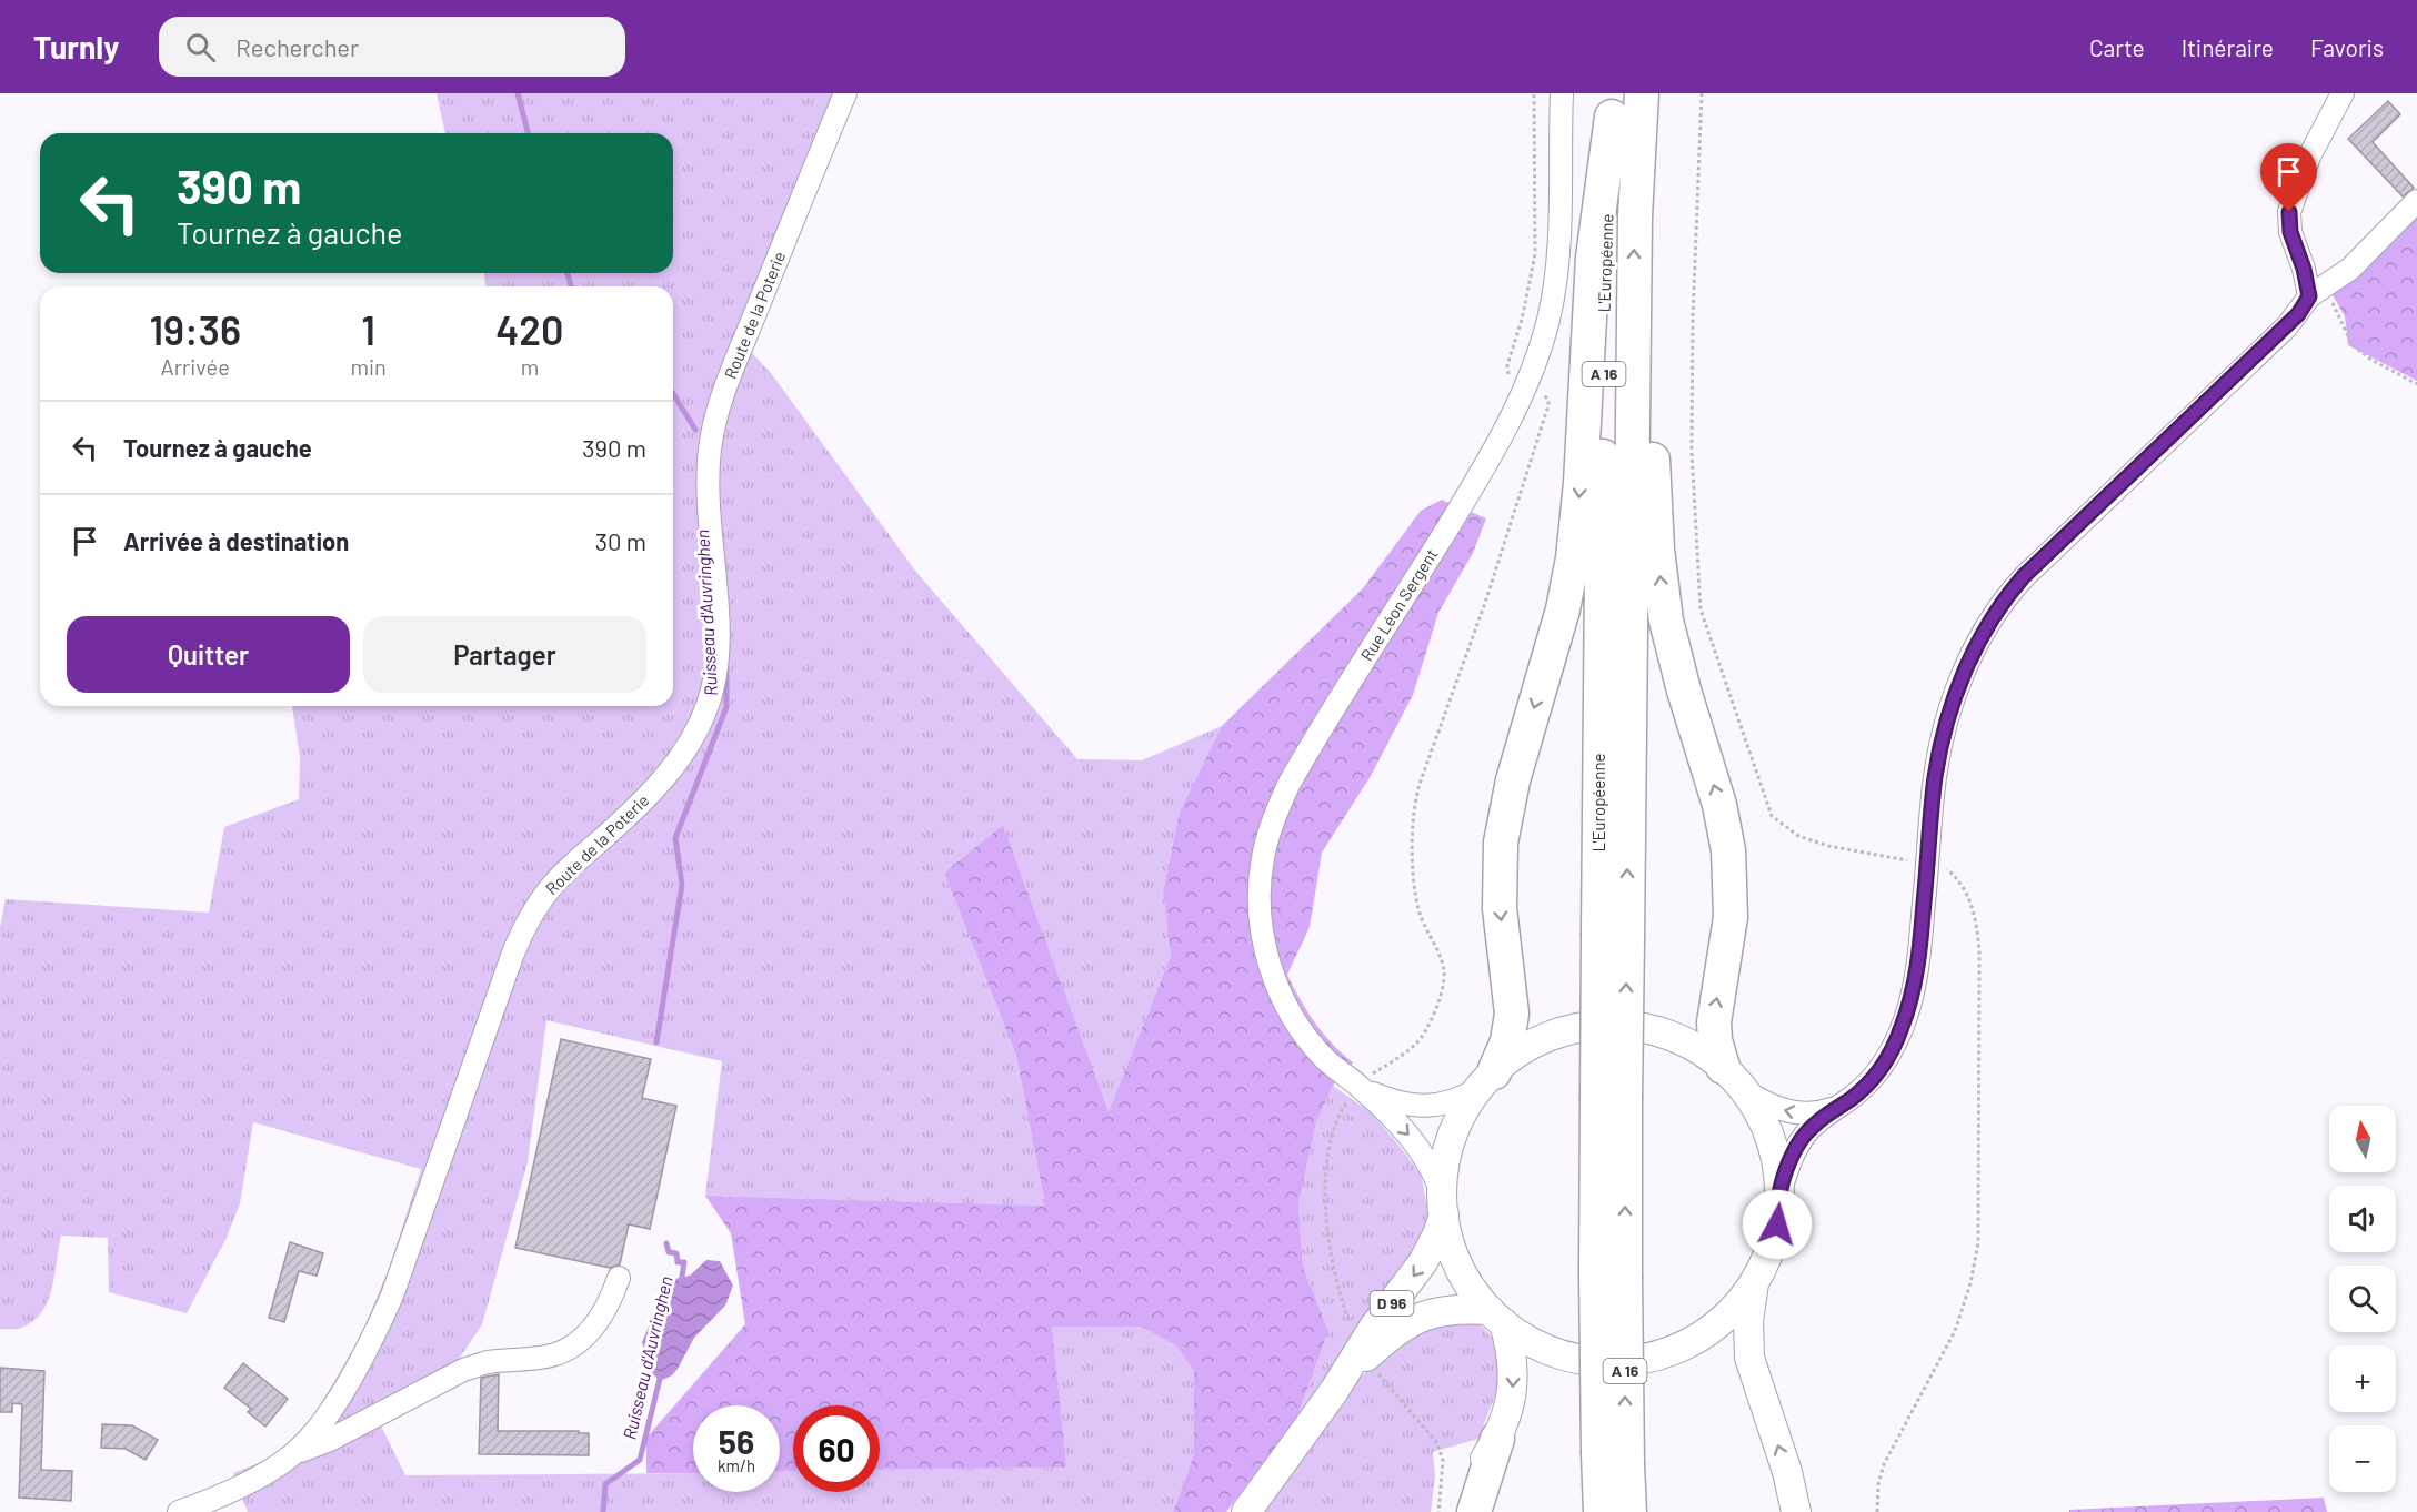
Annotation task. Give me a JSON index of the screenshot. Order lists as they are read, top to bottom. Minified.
{"streets":{"highway":["L'Européenne","A 16"],"main road":["D 96"],"street":["Route de la Poterie","Rue Léon Sergent"]},"water":["Ruisseau d'Auvringhen"],"north":"top","page":{"header":"Turnly","search":"Rechercher","nav":["Carte","Itinéraire","Favoris"],"turn":["390 m","Tournez à gauche"],"eta":["19:36","Arrivée","1","min","420","m"],"list":[{"name":"Tournez à gauche","value":"390 m"},{"name":"Arrivée à destination","value":"30 m"}],"buttons":["Quitter","Partager"],"map_buttons":["+","−"],"speed":"56 km/h","limit":"60"}}
